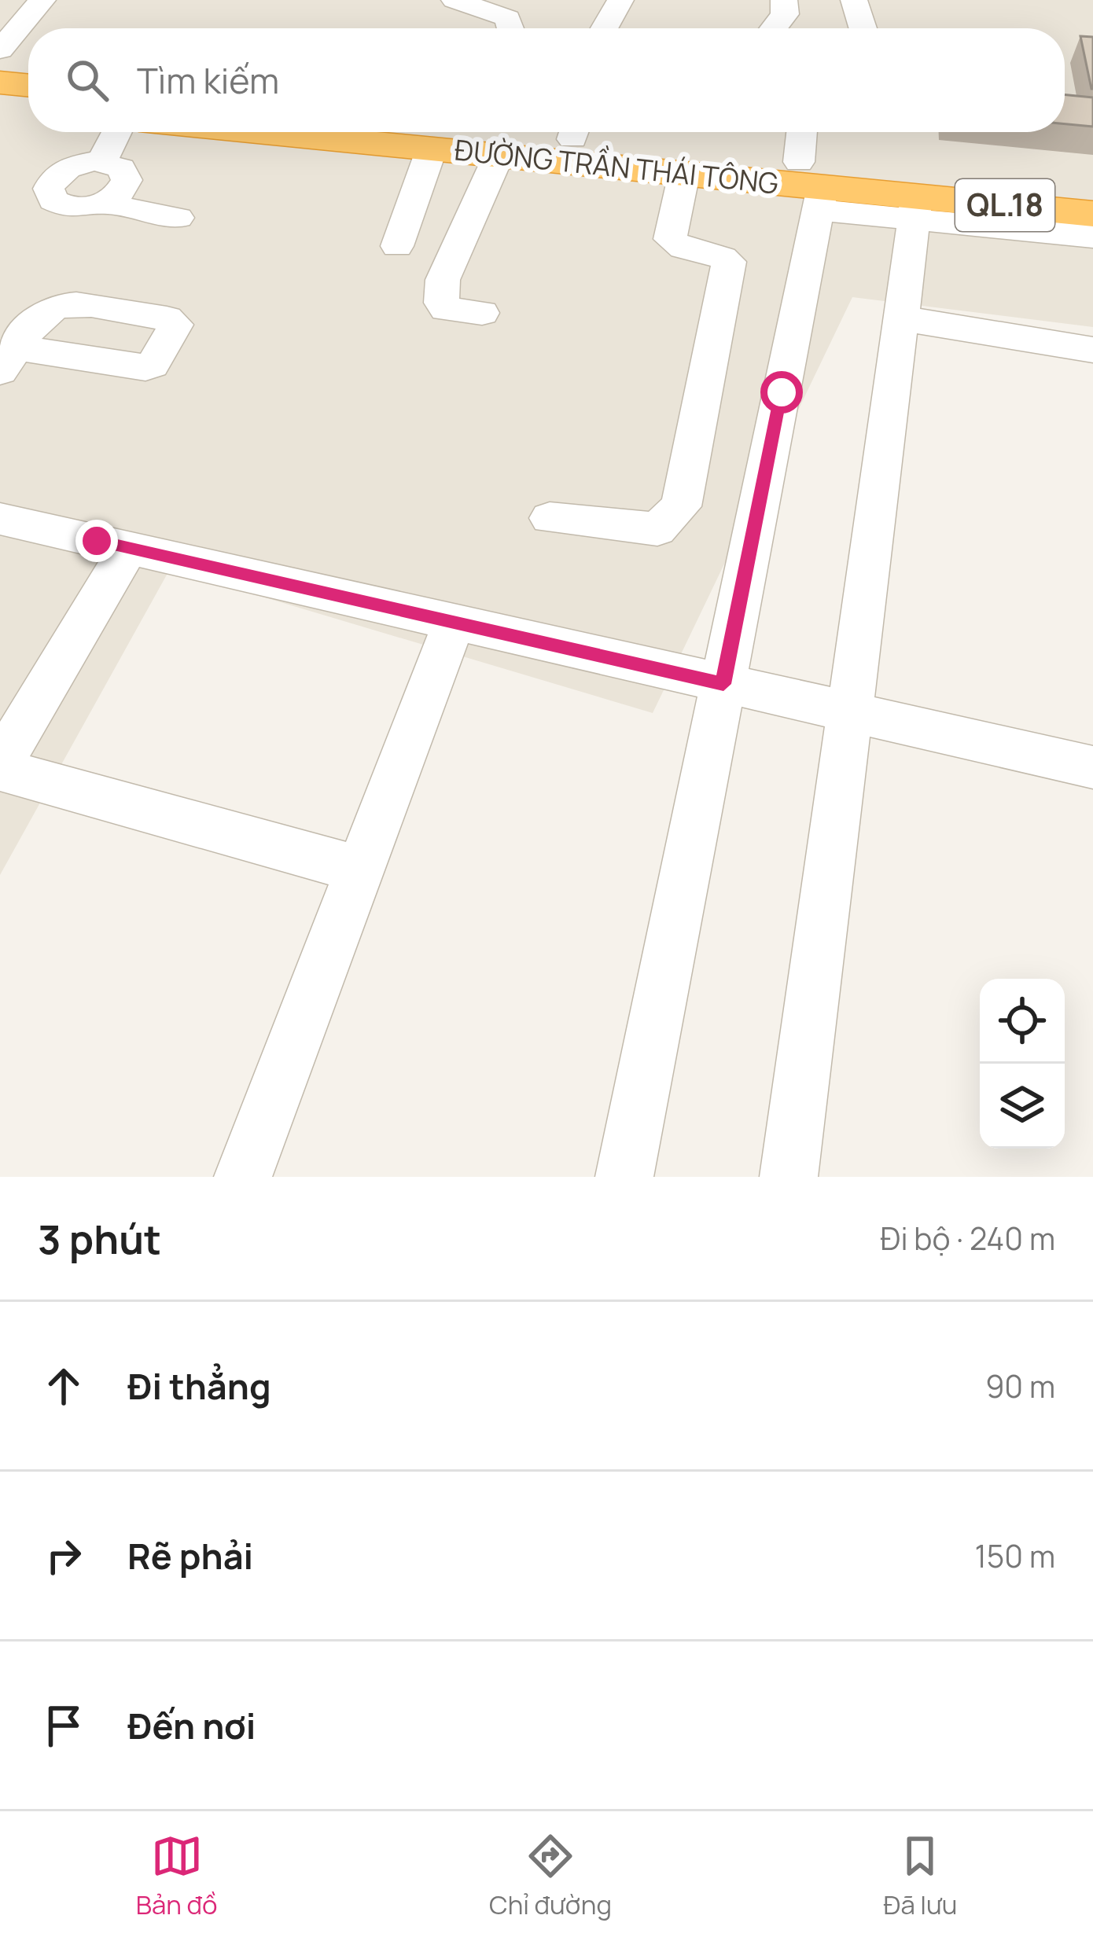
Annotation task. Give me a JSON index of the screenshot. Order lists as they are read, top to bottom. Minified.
{"streets":{"highway":["ĐƯỜNG TRẦN THÁI TÔNG","QL.18"]},"page":{"search":"Tìm kiếm","heading":["3 phút","Đi bộ · 240 m"],"list":[["Đi thẳng","90 m"],["Rẽ phải","150 m"],"Đến nơi"],"nav":["Bản đồ","Chỉ đường","Đã lưu"]}}
